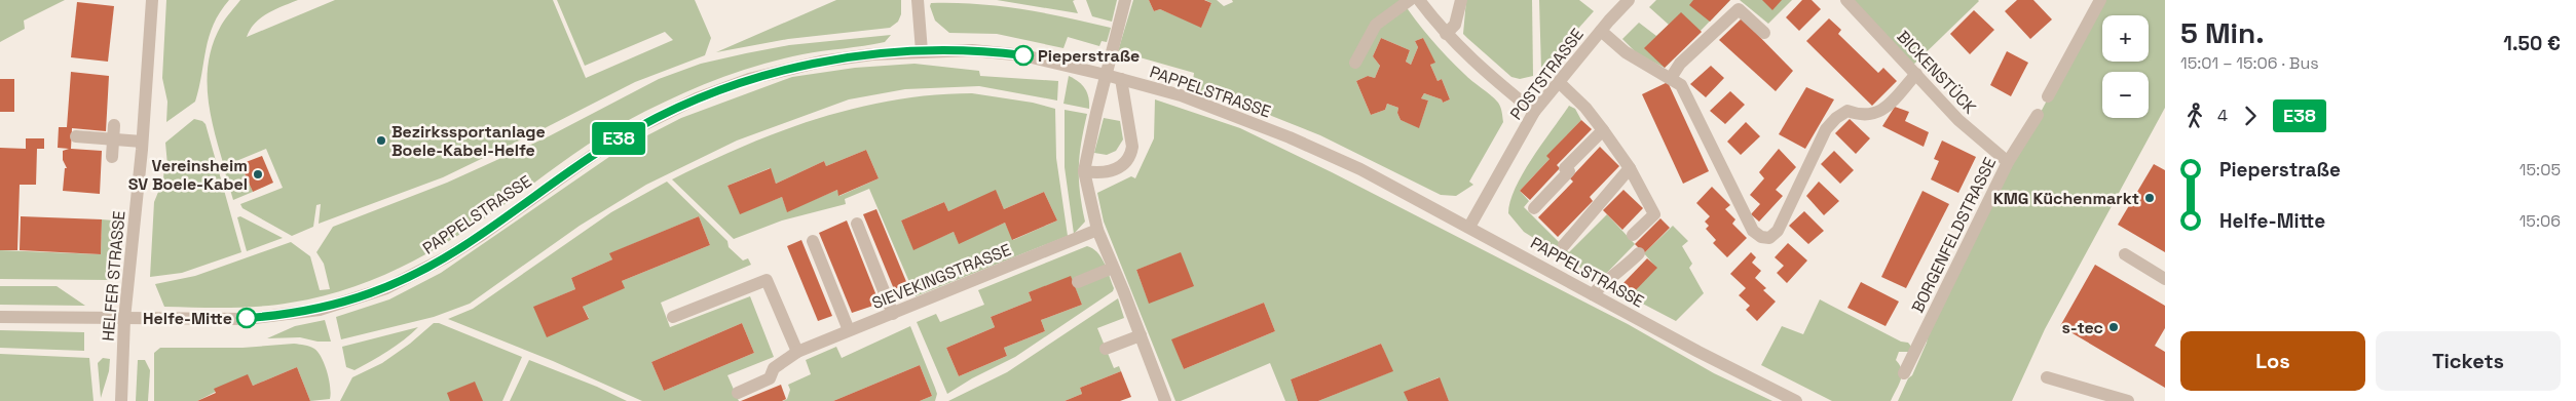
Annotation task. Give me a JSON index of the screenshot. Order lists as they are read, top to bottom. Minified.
{"streets":{"street":["BICKENSTÜCK","POSTSTRASSE","PAPPELSTRASSE","BORGENFELDSTRASSE","HELFER STRASSE","SIEVEKINGSTRASSE"]},"crossings":[["BICKENSTÜCK","BORGENFELDSTRASSE"],["POSTSTRASSE","PAPPELSTRASSE"],["PAPPELSTRASSE","HELFER STRASSE"]],"places":["Pieperstraße","Bezirkssportanlage Boele-Kabel-Helfe","Vereinsheim SV Boele-Kabel","KMG Küchenmarkt","Helfe-Mitte","s-tec"],"lines":["bus line E38"],"page":{"on_map":"E38","heading":["5 Min.","15:01 – 15:06 · Bus","1.50 €"],"map_buttons":["+","−"],"legs":["4","E38"],"list":[{"name":"Pieperstraße","value":"15:05"},{"name":"Helfe-Mitte","value":"15:06"}],"buttons":["Los","Tickets"]}}
